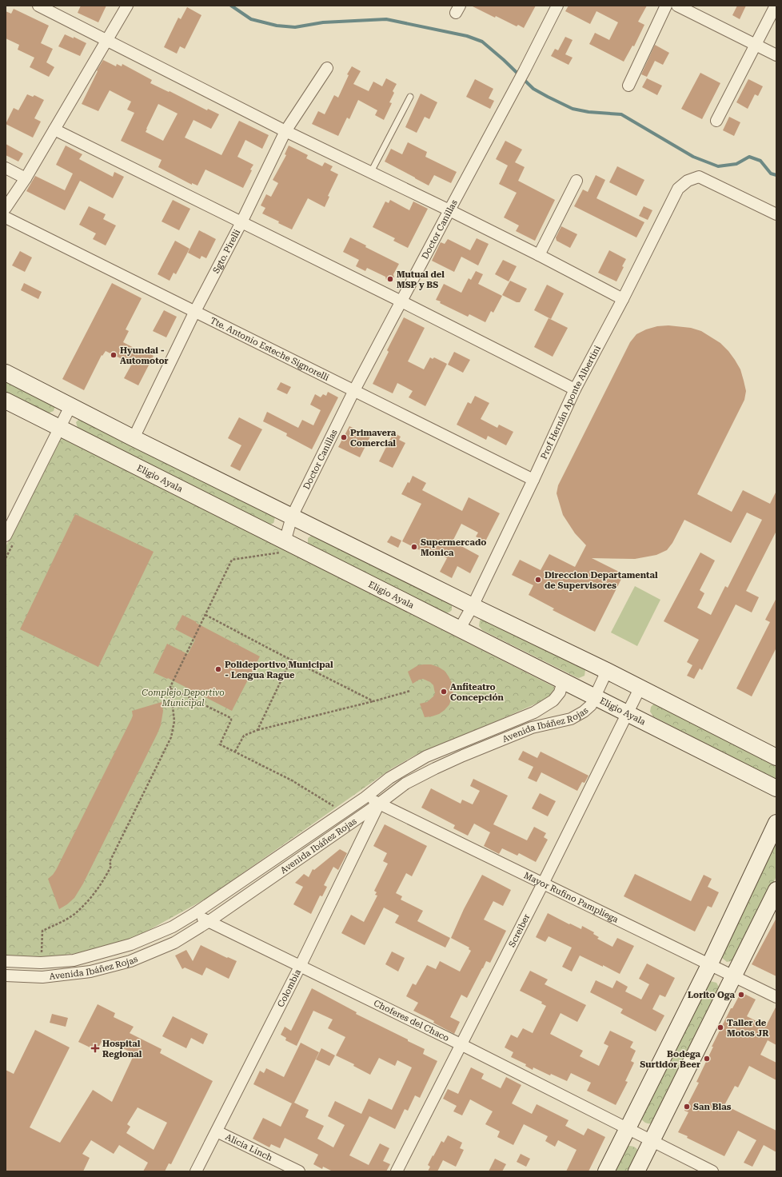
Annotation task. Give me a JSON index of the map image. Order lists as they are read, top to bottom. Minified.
{"streets":{"street":["Doctor Canillas","Sgto. Pirelli","Tte. Antonio Esteche Signorelli","Prof Hernán Aponte Albertini","Eligio Ayala","Avenida Ibáñez Rojas","Mayor Rufino Pampliega","Screiber","Colombia","Choferes del Chaco","Alicia Linch"]},"crossings":[["Doctor Canillas","Tte. Antonio Esteche Signorelli"],["Doctor Canillas","Eligio Ayala"],["Sgto. Pirelli","Tte. Antonio Esteche Signorelli"],["Tte. Antonio Esteche Signorelli","Prof Hernán Aponte Albertini"],["Prof Hernán Aponte Albertini","Eligio Ayala"],["Eligio Ayala","Avenida Ibáñez Rojas"],["Eligio Ayala","Screiber"],["Avenida Ibáñez Rojas","Mayor Rufino Pampliega"],["Avenida Ibáñez Rojas","Colombia"],["Avenida Ibáñez Rojas","Choferes del Chaco"],["Mayor Rufino Pampliega","Screiber"],["Mayor Rufino Pampliega","Colombia"],["Screiber","Choferes del Chaco"],["Colombia","Choferes del Chaco"],["Colombia","Alicia Linch"]],"parks":["Complejo Deportivo Municipal"],"places":{"other":["Mutual del MSP y BS","Hyundai - Automotor","Primavera Comercial","Supermercado Monica","Direccion Departamental de Supervisores","Polideportivo Municipal - Lengua Rague","Anfiteatro Concepción","Lorito Oga","Taller de Motos JR","Bodega Surtidor Beer","San Blas"],"health":["Hospital Regional"]}}
